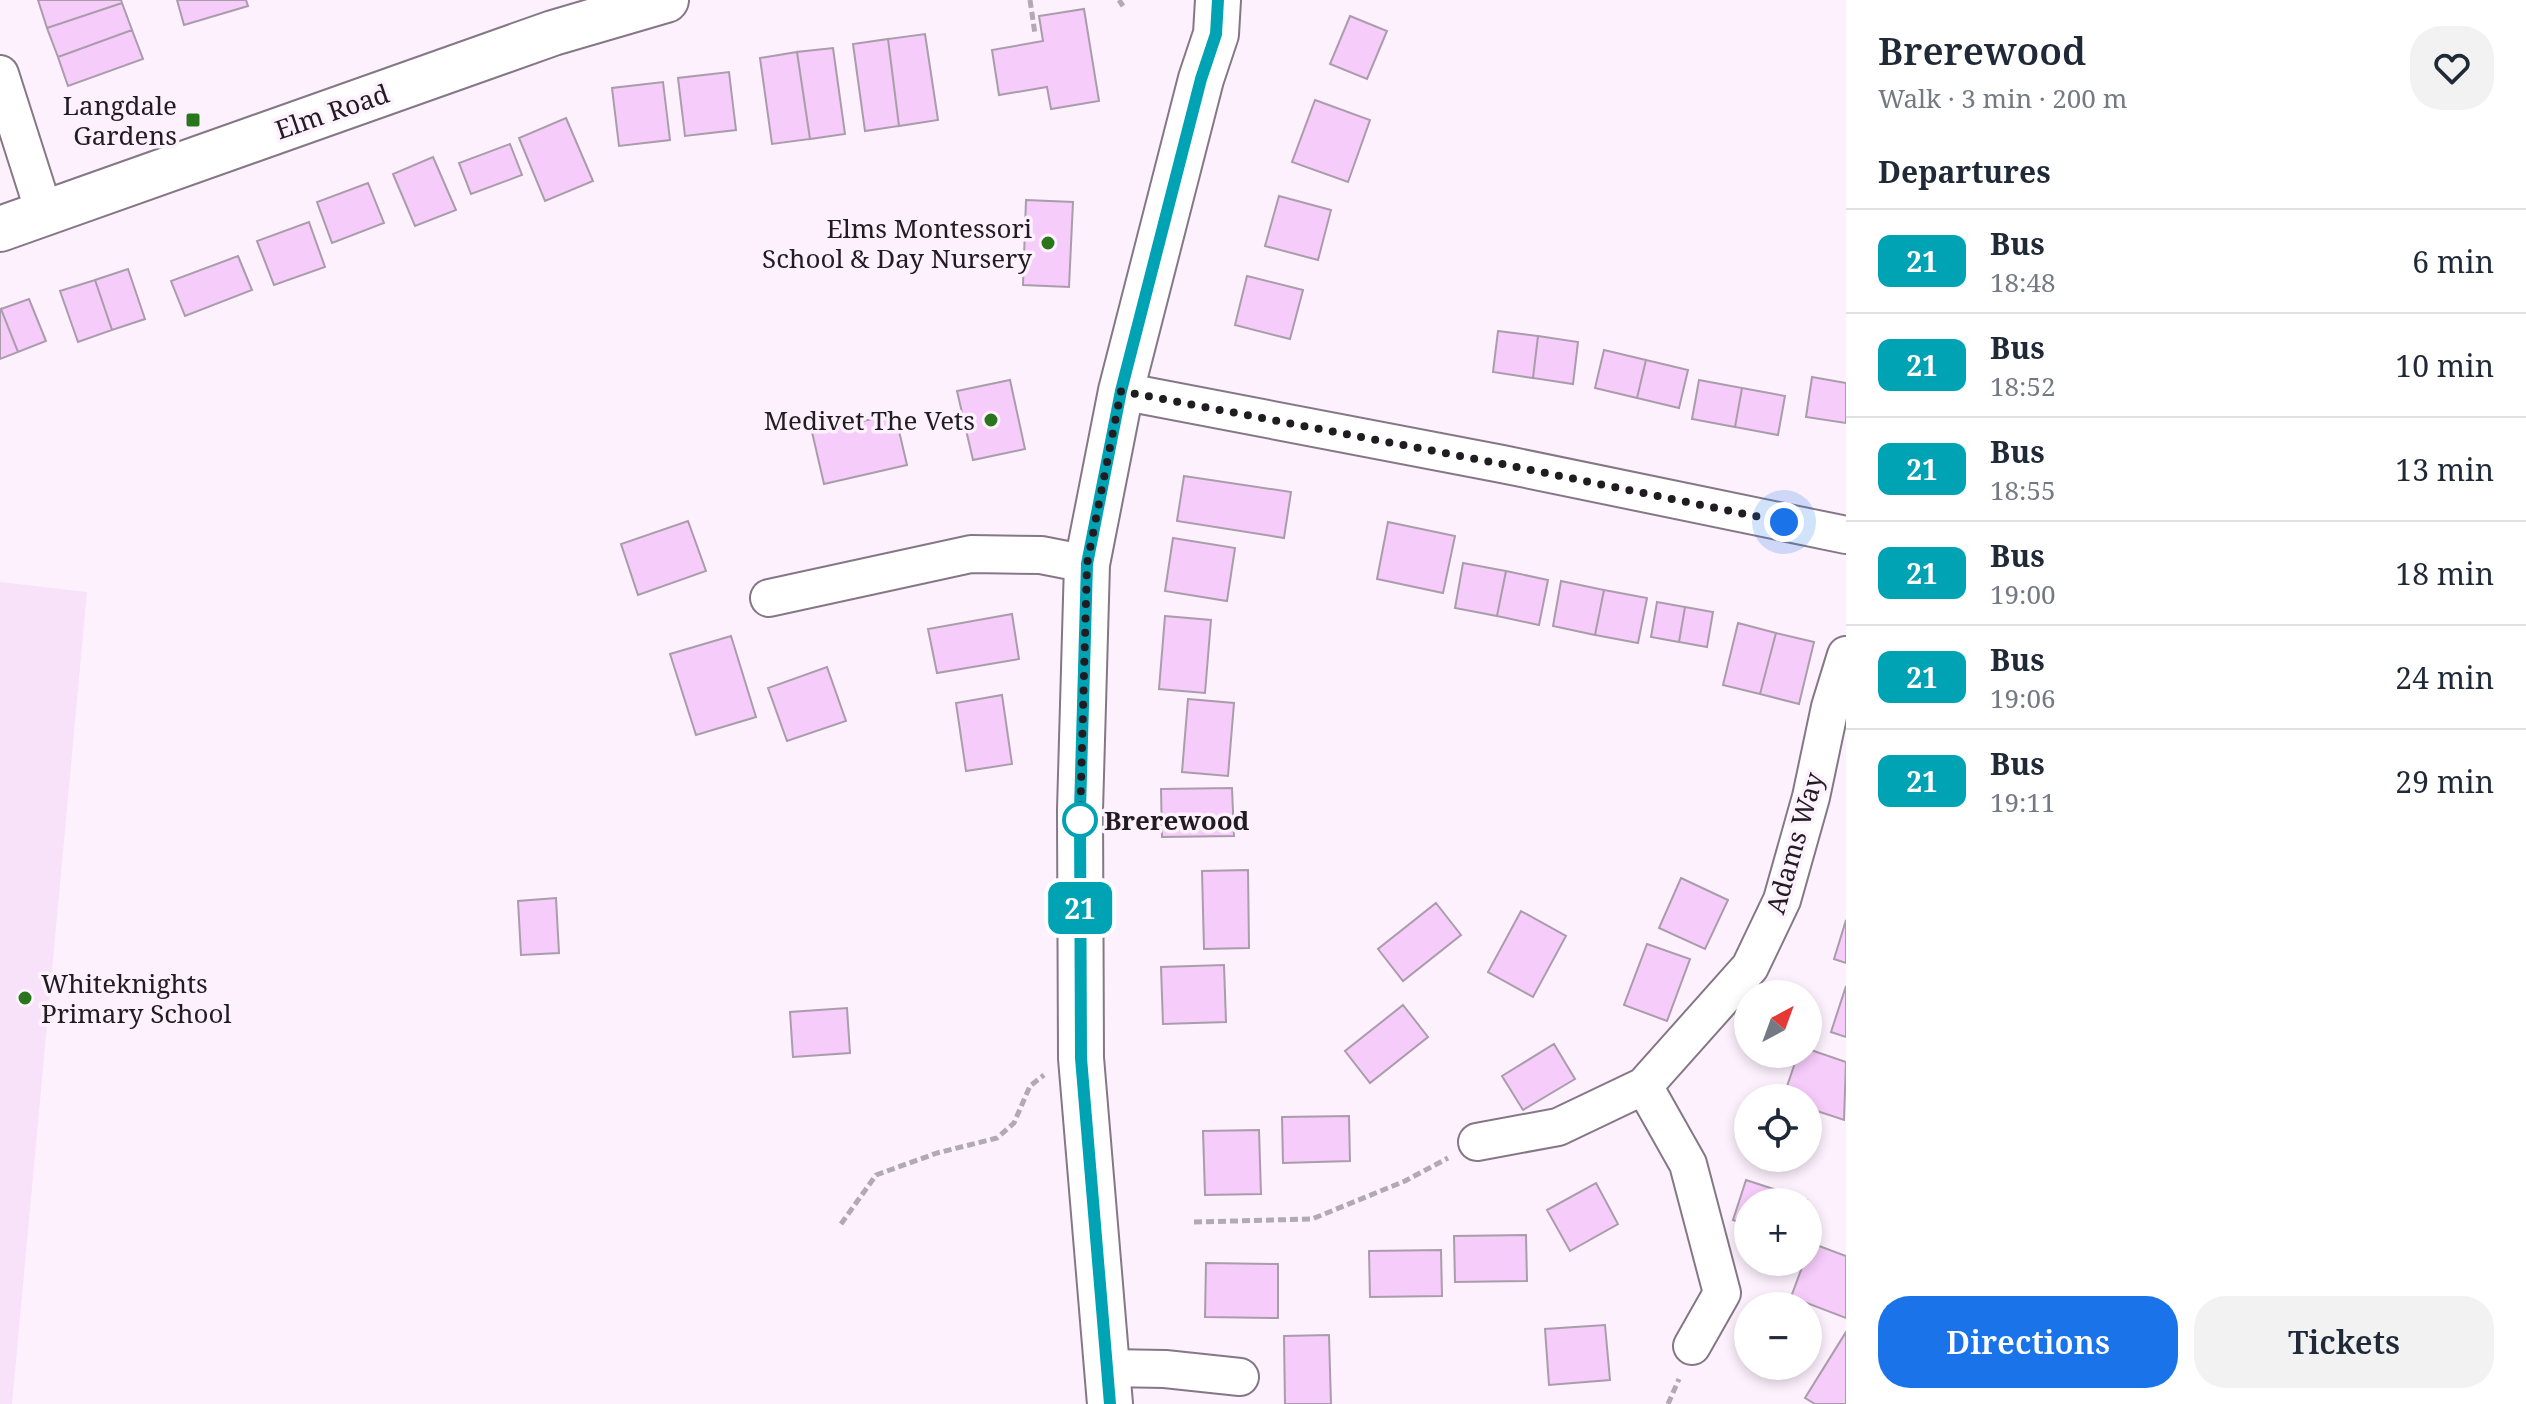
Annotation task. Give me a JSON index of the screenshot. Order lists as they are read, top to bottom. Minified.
{"streets":{"street":["Elm Road","Adams Way"]},"places":{"transit":["Langdale Gardens"],"other":["Elms Montessori School & Day Nursery","Medivet The Vets","Brerewood","Whiteknights Primary School"]},"lines":["bus line 21"],"north":"top right","page":{"on_map":"21","heading":[["Brerewood","Walk · 3 min · 200 m"],"Departures"],"list":[{"mark":"21","name":"Bus","note":"18:48","value":"6 min"},{"mark":"21","name":"Bus","note":"18:52","value":"10 min"},{"mark":"21","name":"Bus","note":"18:55","value":"13 min"},{"mark":"21","name":"Bus","note":"19:00","value":"18 min"},{"mark":"21","name":"Bus","note":"19:06","value":"24 min"},{"mark":"21","name":"Bus","note":"19:11","value":"29 min"}],"map_buttons":["+","−"],"buttons":["Directions","Tickets"]}}
